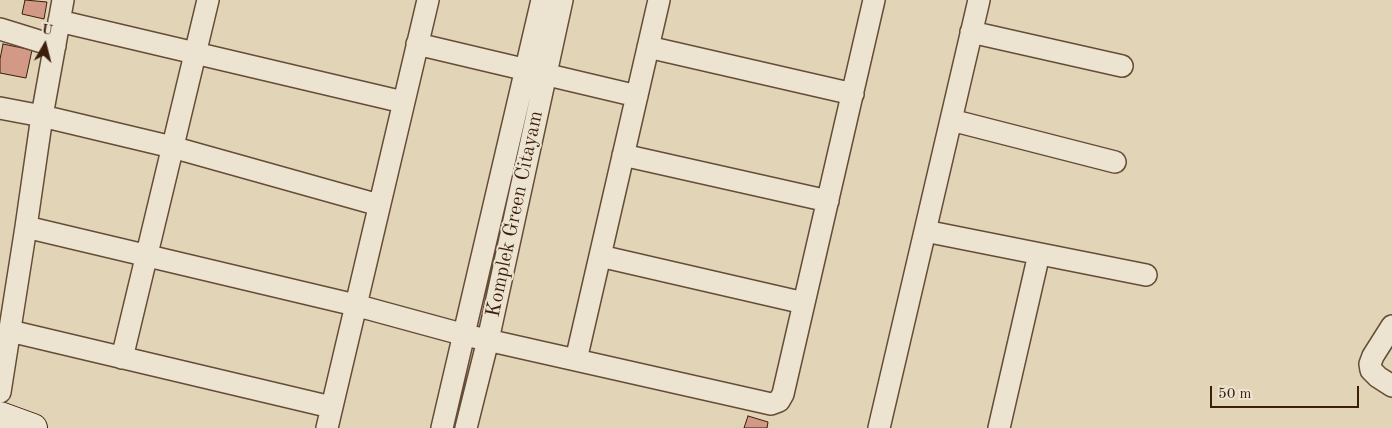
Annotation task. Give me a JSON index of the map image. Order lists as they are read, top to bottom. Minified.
{"streets":{"street":["Komplek Green Citayam"]},"scale_bar":"50 m","north":"top"}
